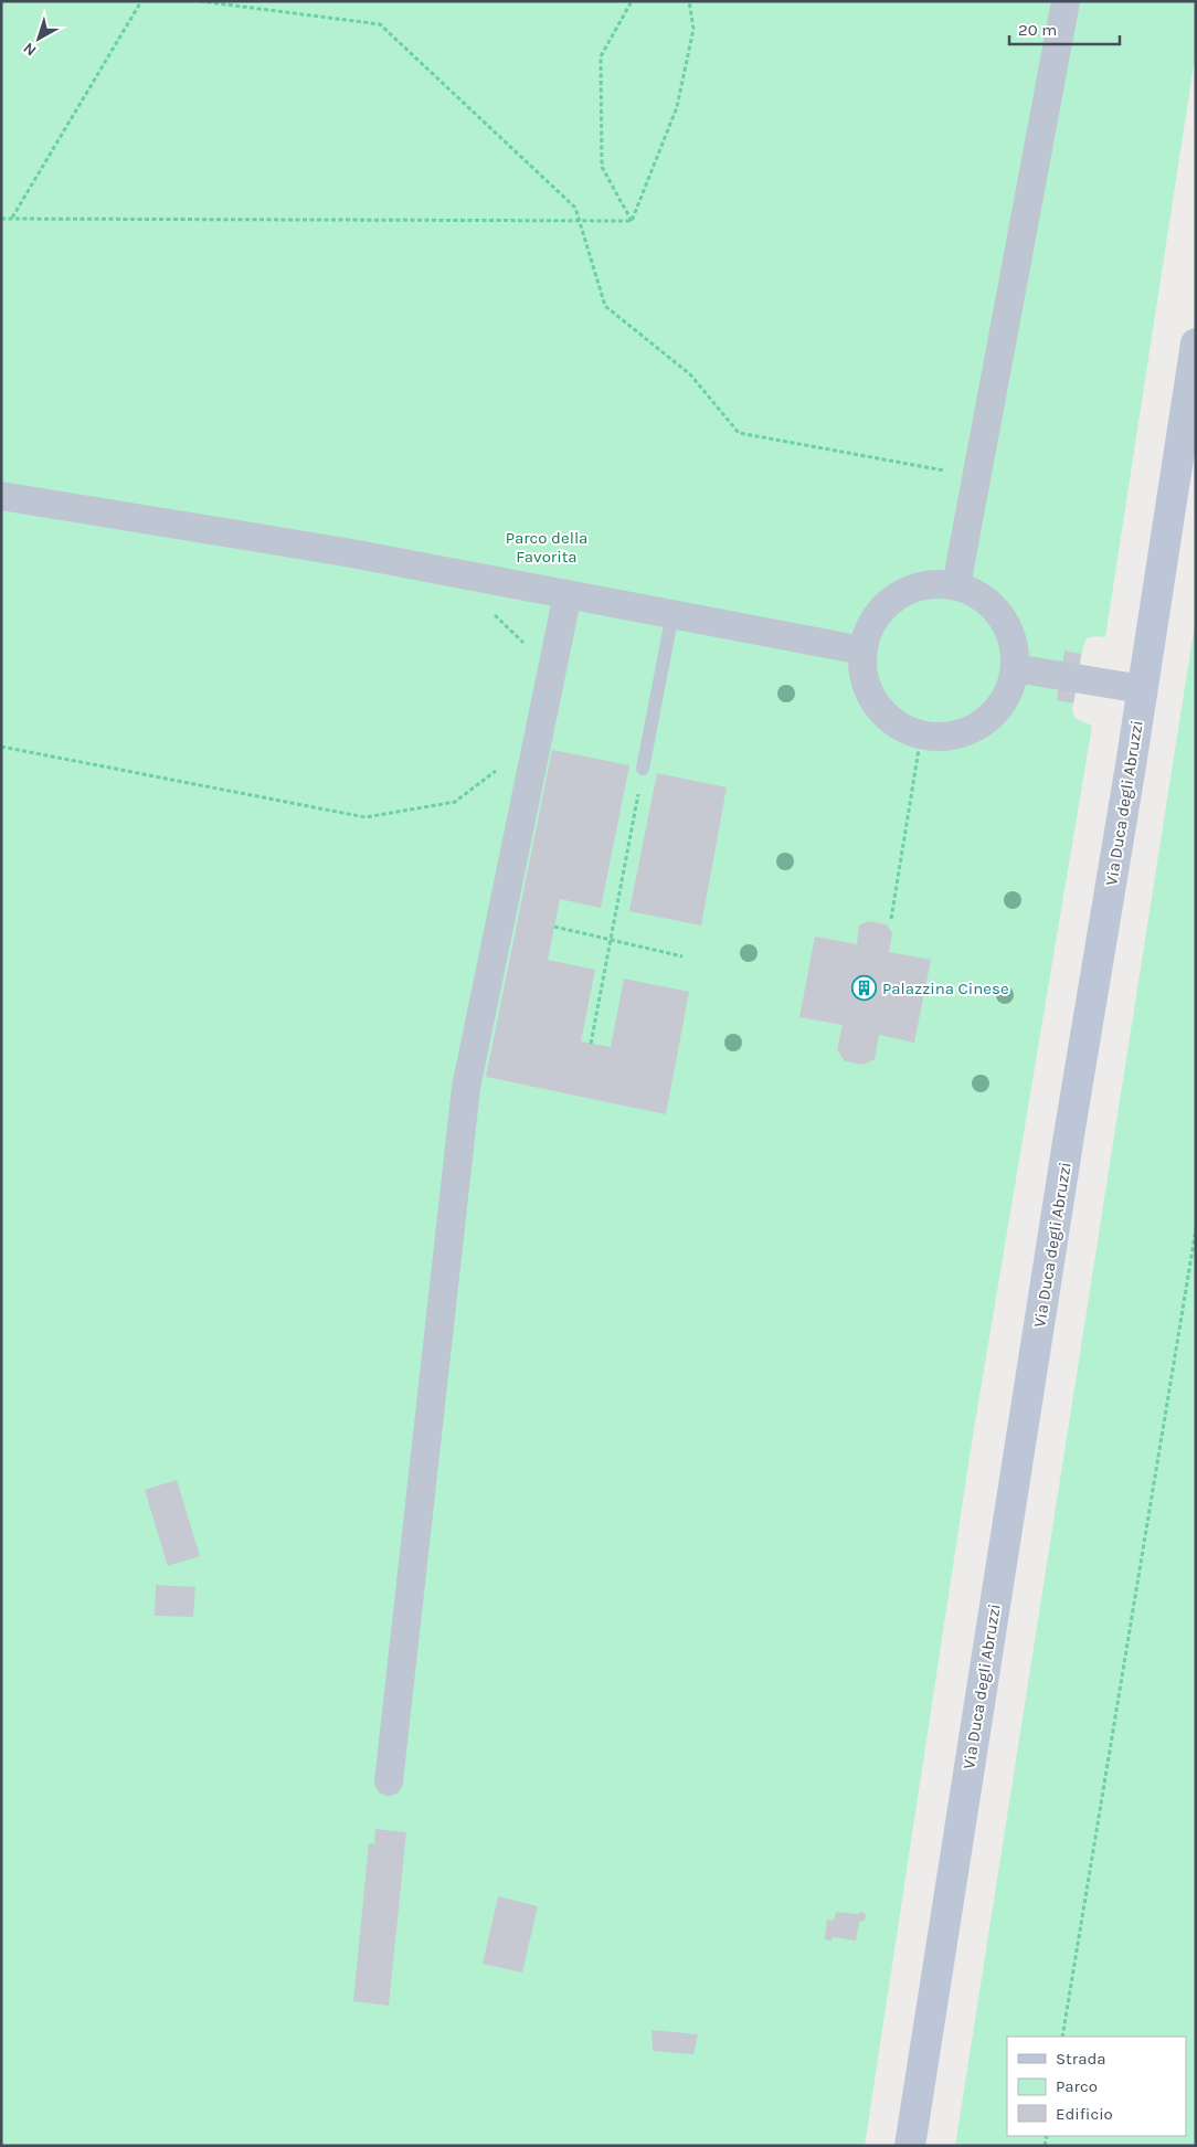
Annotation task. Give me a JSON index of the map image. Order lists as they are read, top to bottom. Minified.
{"streets":{"street":["Via Duca degli Abruzzi"]},"parks":["Parco della Favorita"],"places":{"building":["Palazzina Cinese"]},"legend":["Strada","Parco","Edificio"],"scale_bar":"20 m","north":"bottom left"}
